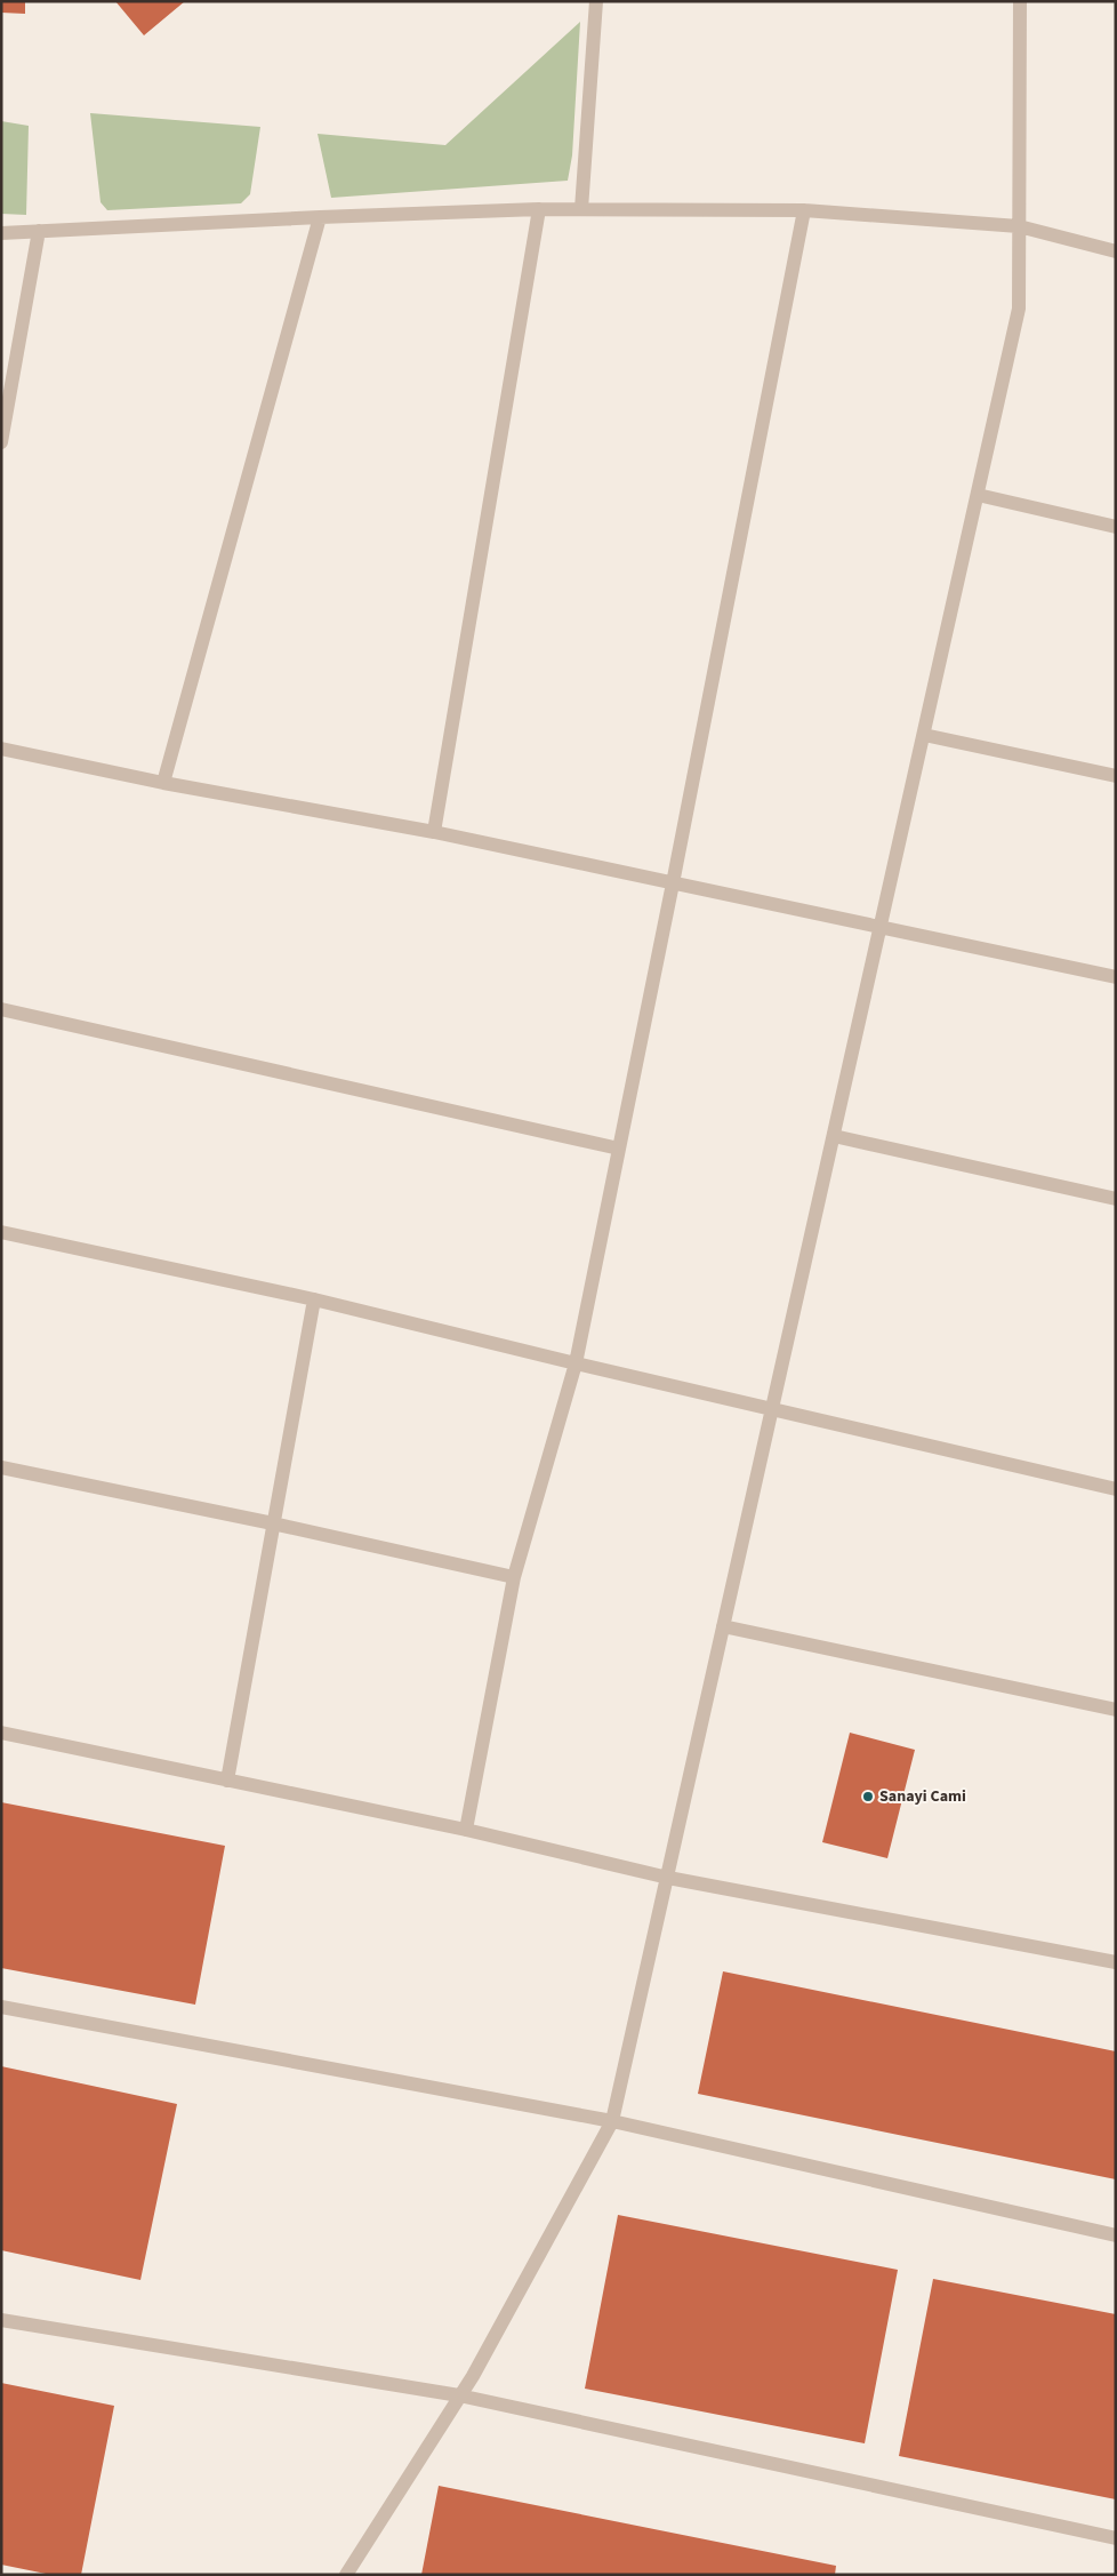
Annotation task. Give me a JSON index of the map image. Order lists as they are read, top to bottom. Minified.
{"places":["Sanayi Cami"]}
